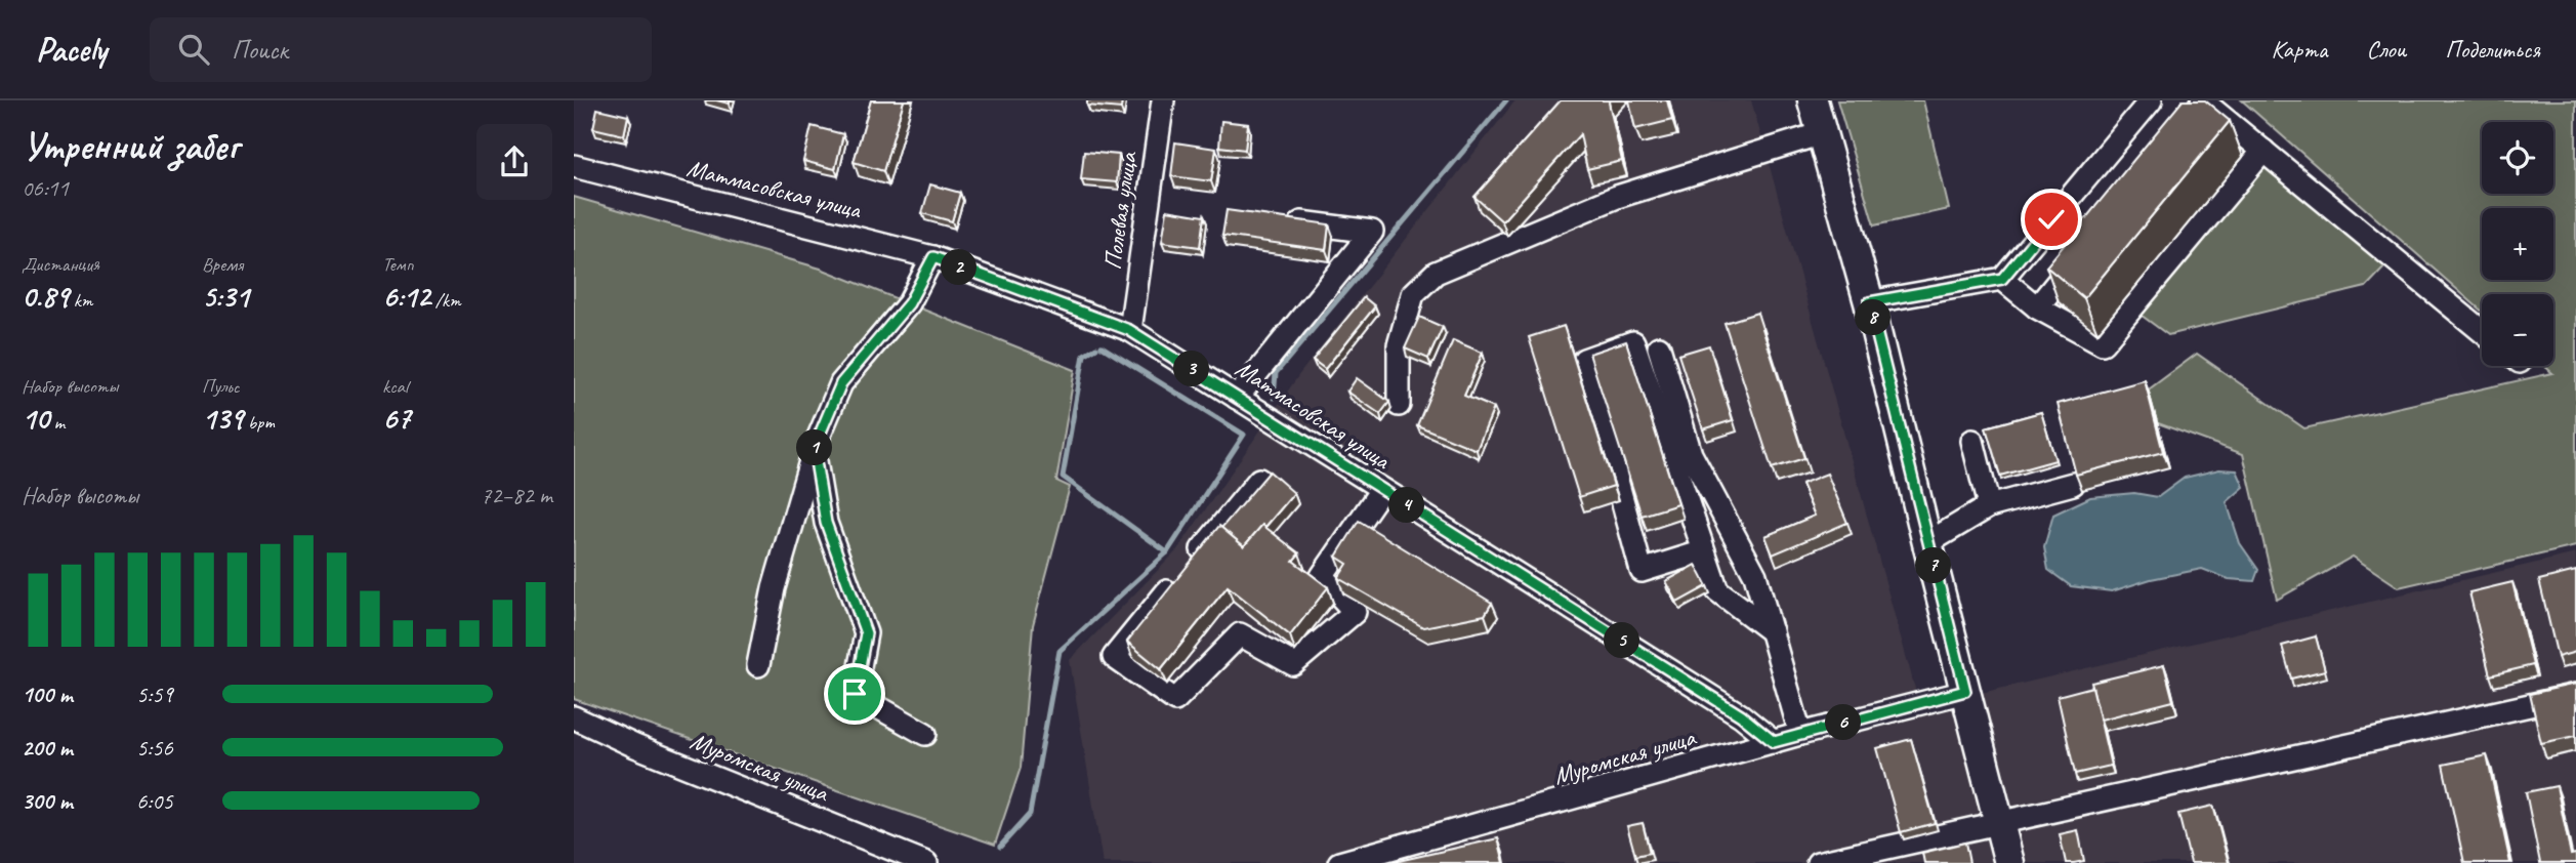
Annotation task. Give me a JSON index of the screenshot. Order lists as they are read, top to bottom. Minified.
{"streets":{"street":["Матмасовская улица","Полевая улица","Муромская улица"]},"crossings":[["Матмасовская улица","Полевая улица"],["Матмасовская улица","Муромская улица"]],"page":{"header":"Pacely","search":"Поиск","nav":["Карта","Слои","Поделиться"],"heading":["Утренний забег","06:11"],"map_buttons":["+","−"],"stats":[["Дистанция","0.89 km"],["Время","5:31"],["Темп","6:12 /km"],["Набор высоты","10 m"],["Пульс","139 bpm"],["kcal","67"]],"pins":["2","8","3","1","4","7","5","6"],"chart":["Набор высоты","72–82 m"],"list":[{"name":"100 m","note":"5:59"},{"name":"200 m","note":"5:56"},{"name":"300 m","note":"6:05"}]}}
